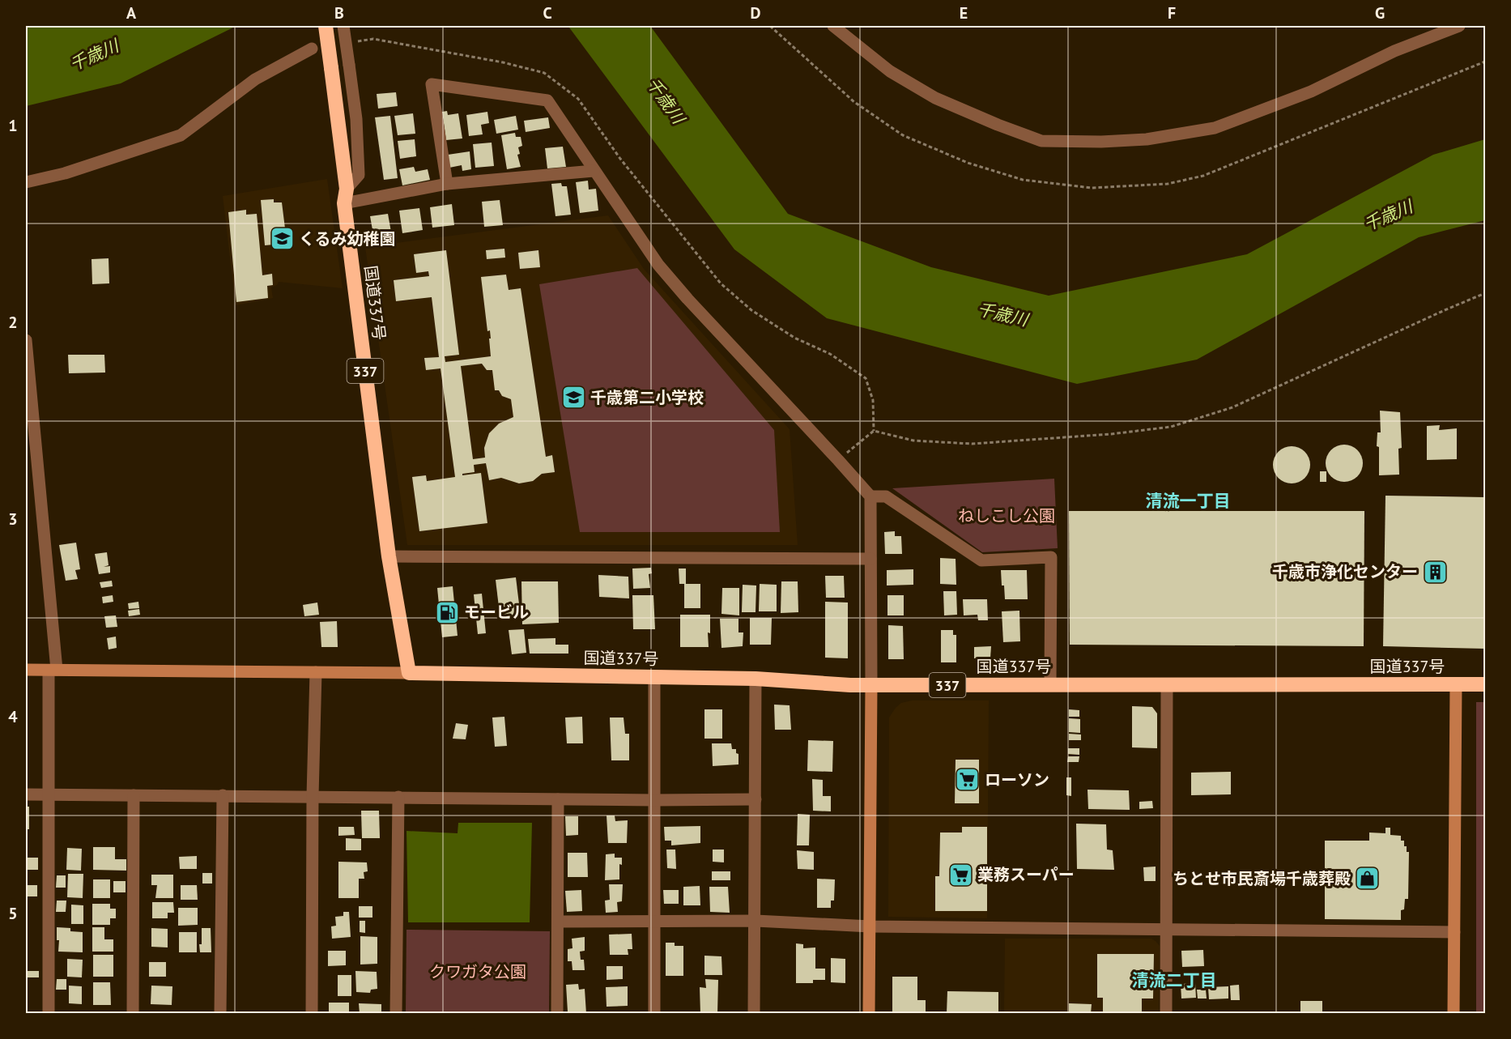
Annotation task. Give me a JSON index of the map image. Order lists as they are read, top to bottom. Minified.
{"streets":{"highway":["国道337号","337"]},"districts":["清流一丁目","清流二丁目"],"water":["千歳川"],"parks":["ねしこし公園","クワガタ公園"],"places":{"school or university":["くるみ幼稚園","千歳第二小学校"],"building":["千歳市浄化センター"],"fuel station":["モービル"],"supermarket":["ローソン","業務スーパー"],"shop":["ちとせ市民斎場千歳葬殿"]},"grid":{"columns":["A","B","C","D","E","F","G"],"rows":["1","2","3","4","5"]}}
